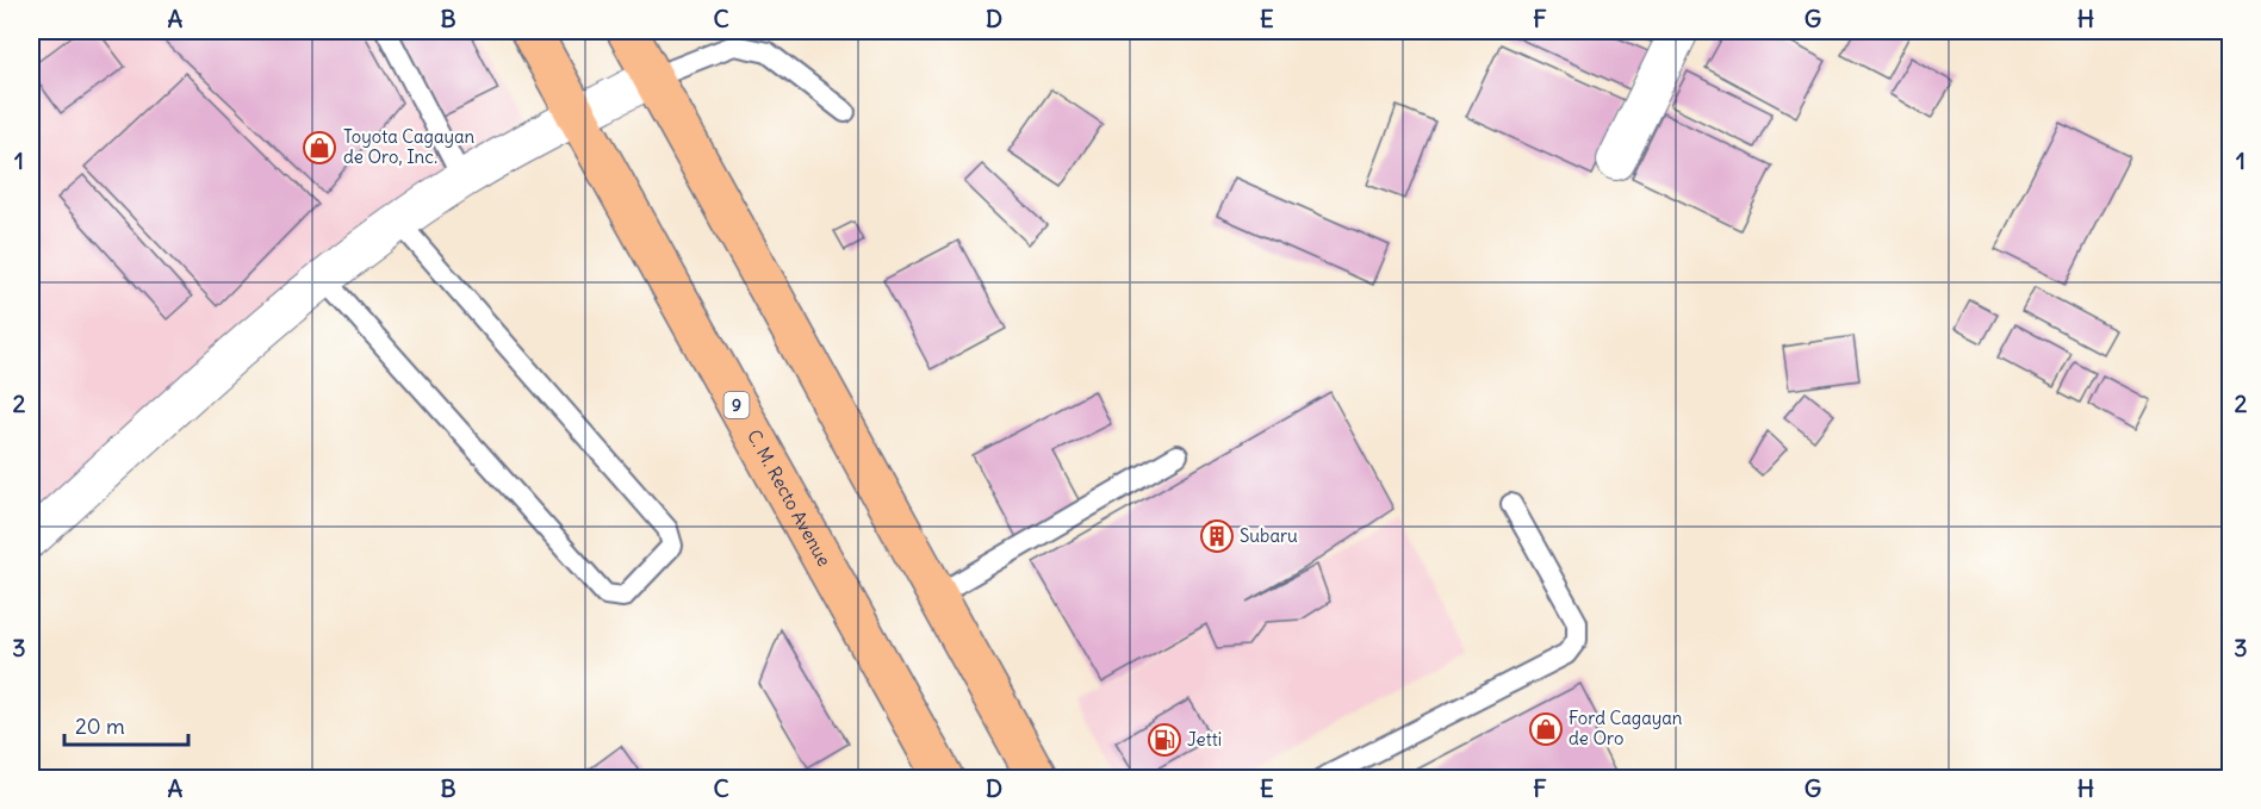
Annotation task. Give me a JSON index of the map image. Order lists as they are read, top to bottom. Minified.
{"streets":{"highway":["9","C. M. Recto Avenue"]},"places":{"shop":["Toyota Cagayan de Oro, Inc.","Ford Cagayan de Oro"],"building":["Subaru"],"fuel station":["Jetti"]},"scale_bar":"20 m","grid":{"columns":["A","B","C","D","E","F","G","H"],"rows":["1","2","3"]}}
